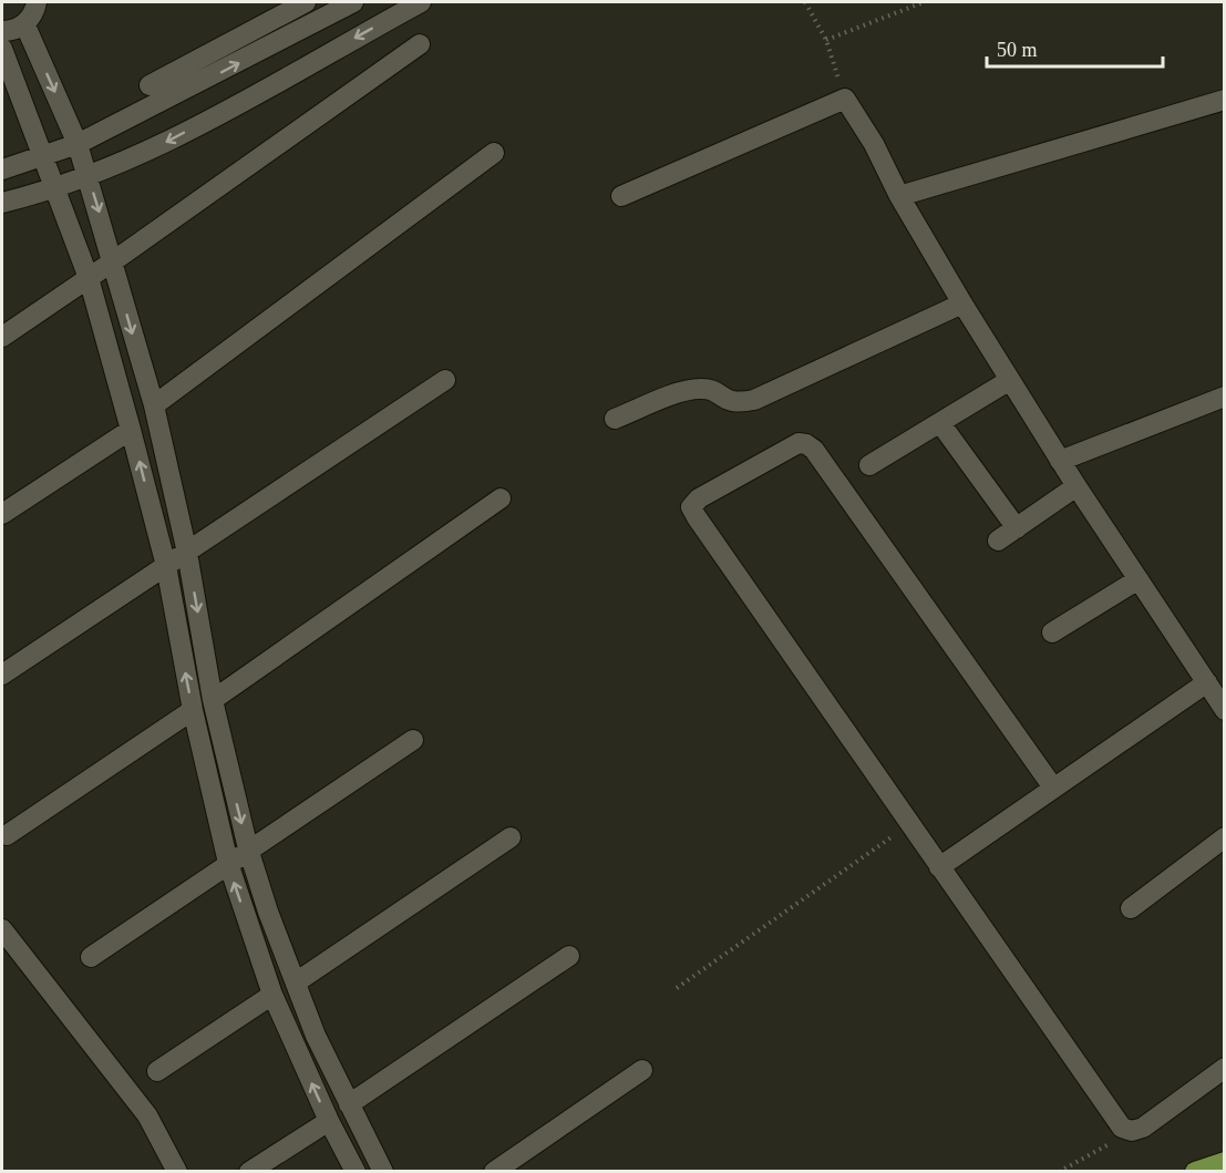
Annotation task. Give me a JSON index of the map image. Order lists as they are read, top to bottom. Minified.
{"scale_bar":"50 m"}
